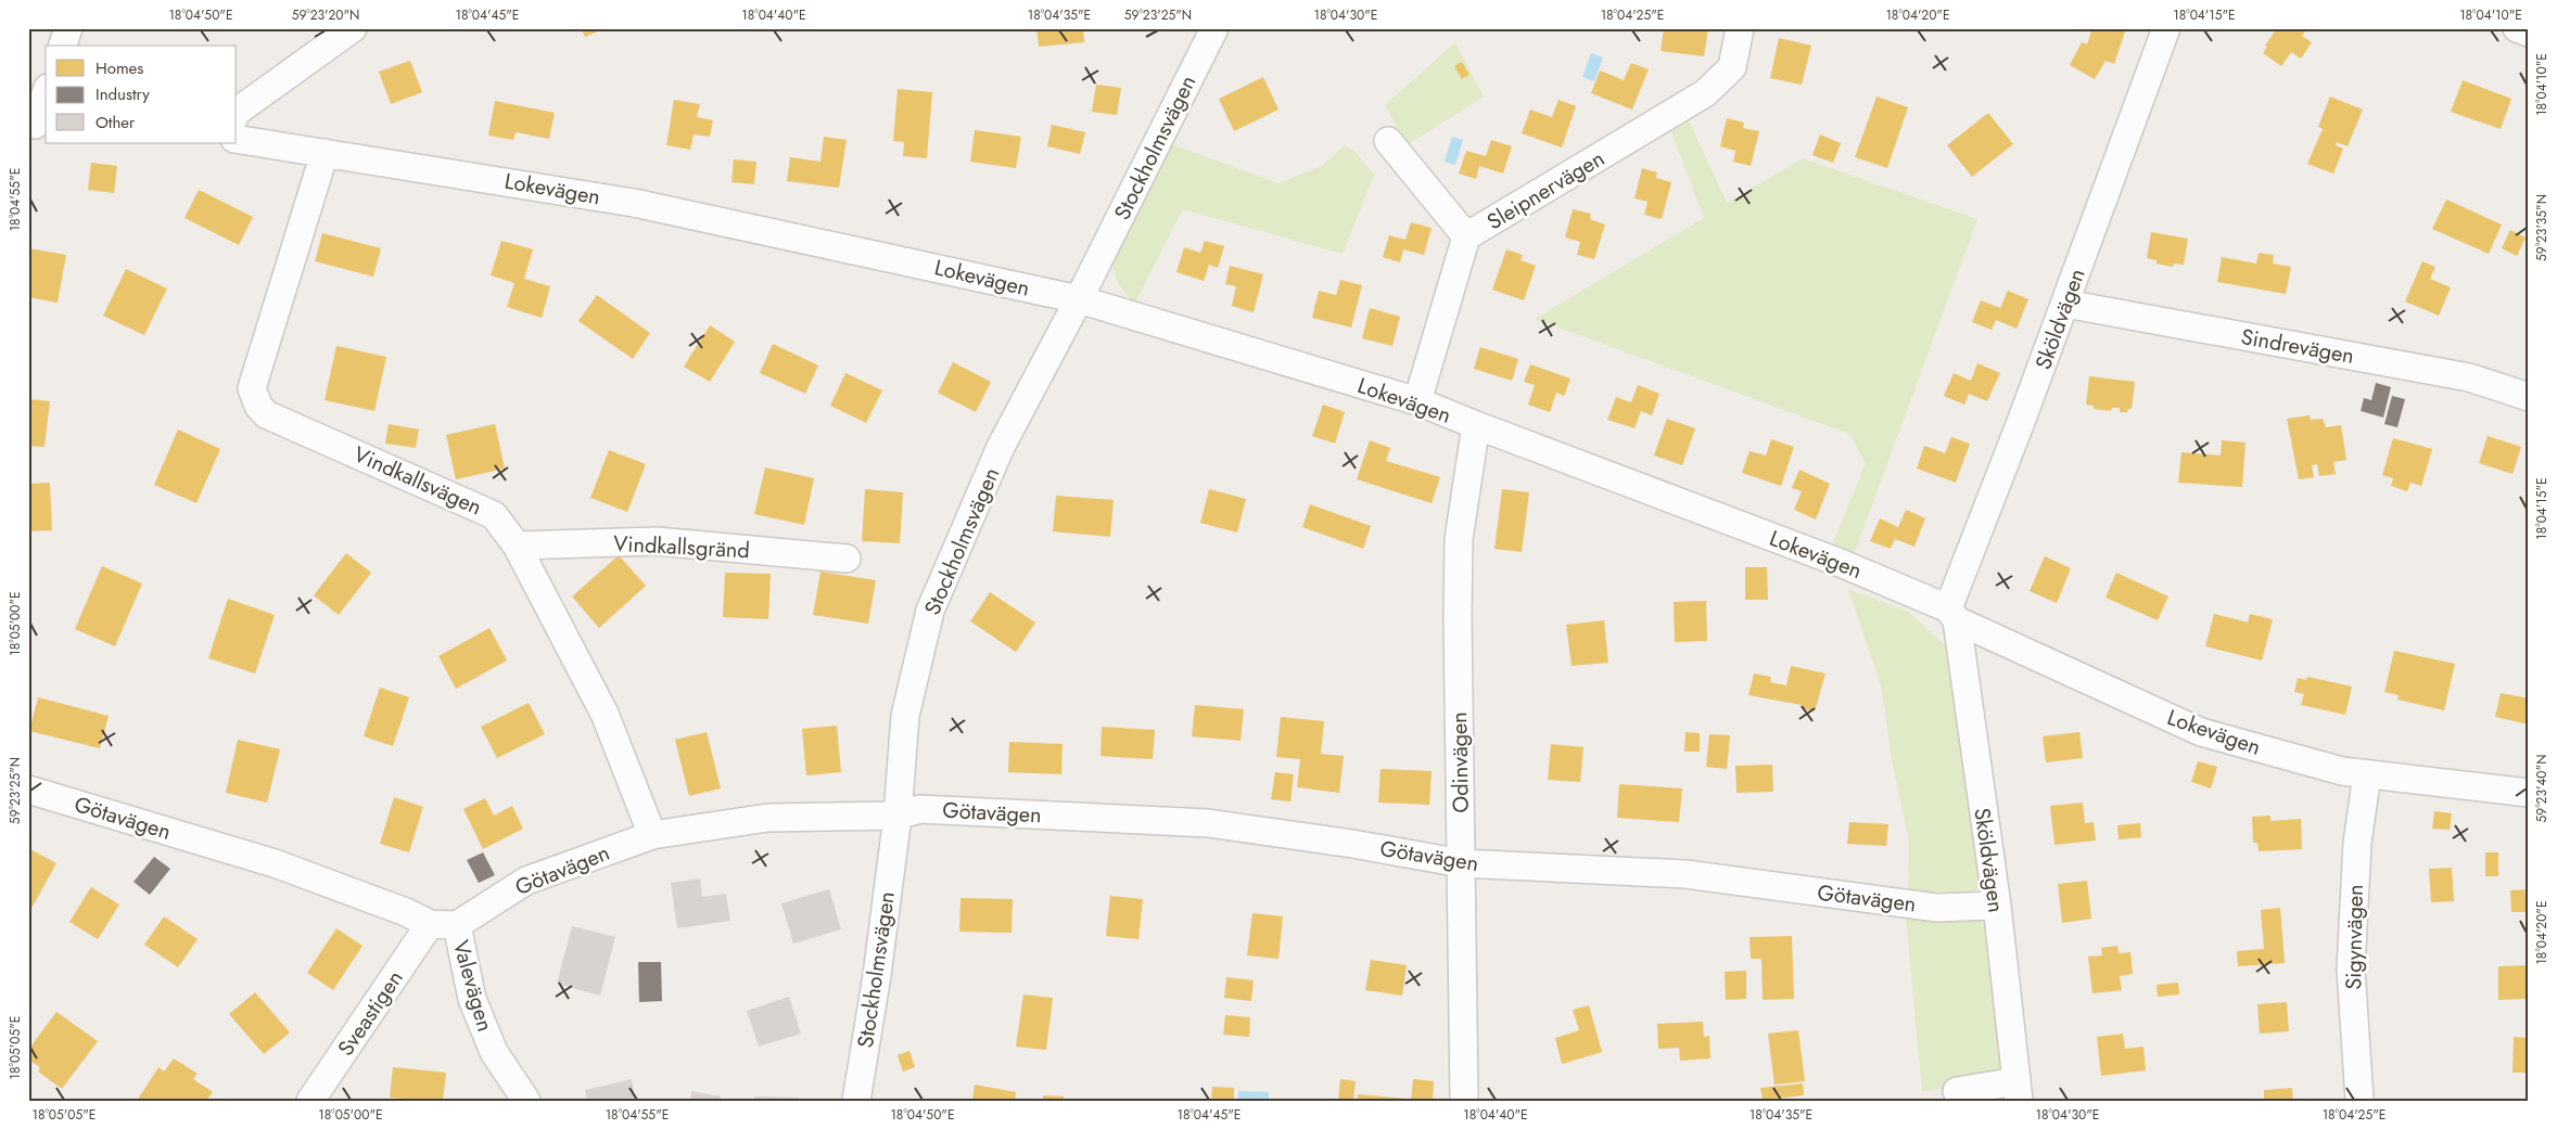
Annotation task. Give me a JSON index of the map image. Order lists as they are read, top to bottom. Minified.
{"streets":{"street":["Stockholmsvägen","Lokevägen","Sleipnervägen","Sköldvägen","Sindrevägen","Vindkallsvägen","Vindkallsgränd","Odinvägen","Götavägen","Sigynvägen","Valevägen","Sveastigen"]},"crossings":[["Stockholmsvägen","Lokevägen"],["Stockholmsvägen","Götavägen"],["Lokevägen","Sleipnervägen"],["Lokevägen","Sköldvägen"],["Lokevägen","Vindkallsvägen"],["Lokevägen","Odinvägen"],["Lokevägen","Sigynvägen"],["Sköldvägen","Sindrevägen"],["Sköldvägen","Götavägen"],["Vindkallsvägen","Vindkallsgränd"],["Vindkallsvägen","Götavägen"],["Odinvägen","Götavägen"],["Götavägen","Valevägen"],["Götavägen","Sveastigen"]],"legend":["Homes","Industry","Other"],"coordinates":["18°04'50\"E","59°23'20\"N","18°04'45\"E","18°04'40\"E","18°04'35\"E","59°23'25\"N","18°04'30\"E","18°04'25\"E","18°04'20\"E","18°04'15\"E","18°04'10\"E","18°04'55\"E","59°23'35\"N","18°05'00\"E","59°23'40\"N","18°05'05\"E"]}
